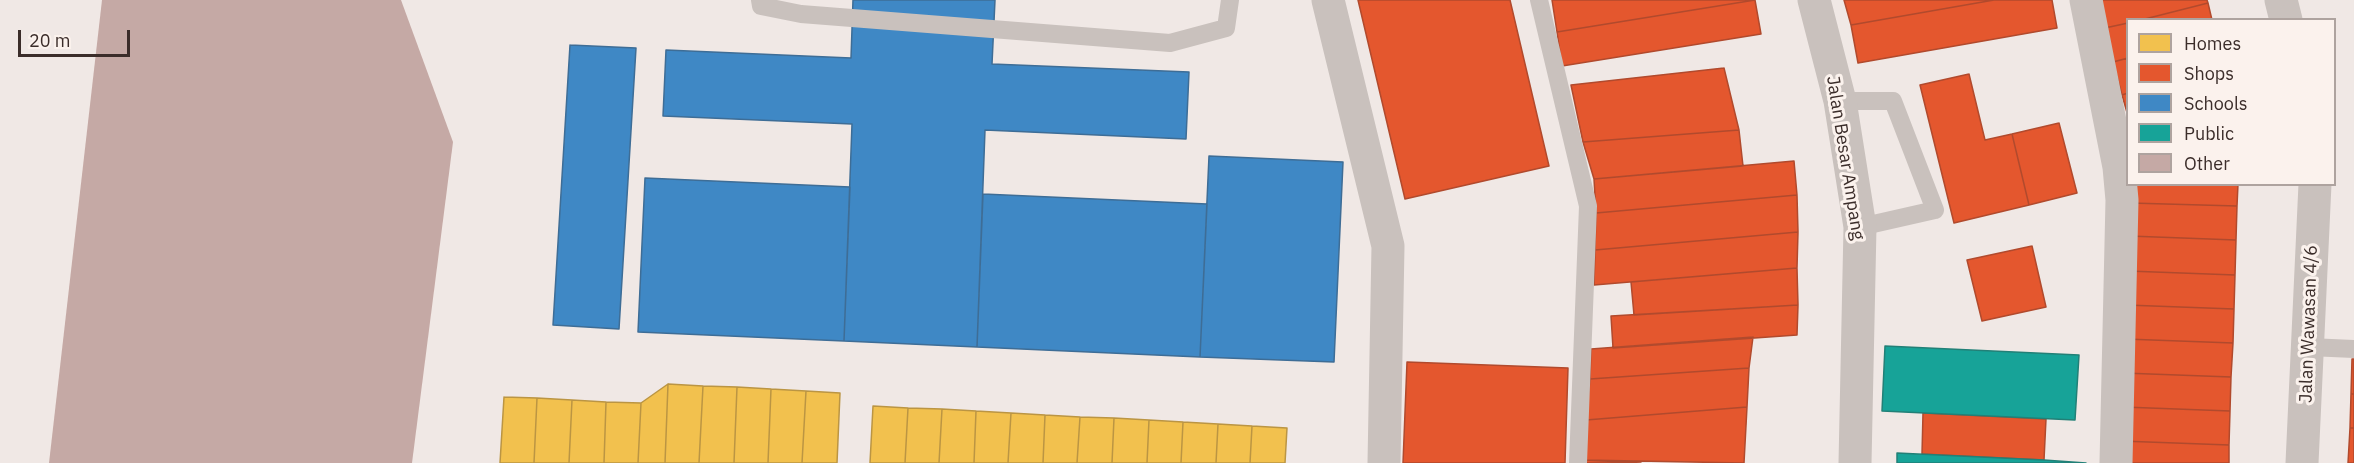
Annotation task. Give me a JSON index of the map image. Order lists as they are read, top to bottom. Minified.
{"streets":{"street":["Jalan Besar Ampang","Jalan Wawasan 4/6"]},"legend":["Homes","Shops","Schools","Public","Other"],"scale_bar":"20 m"}
